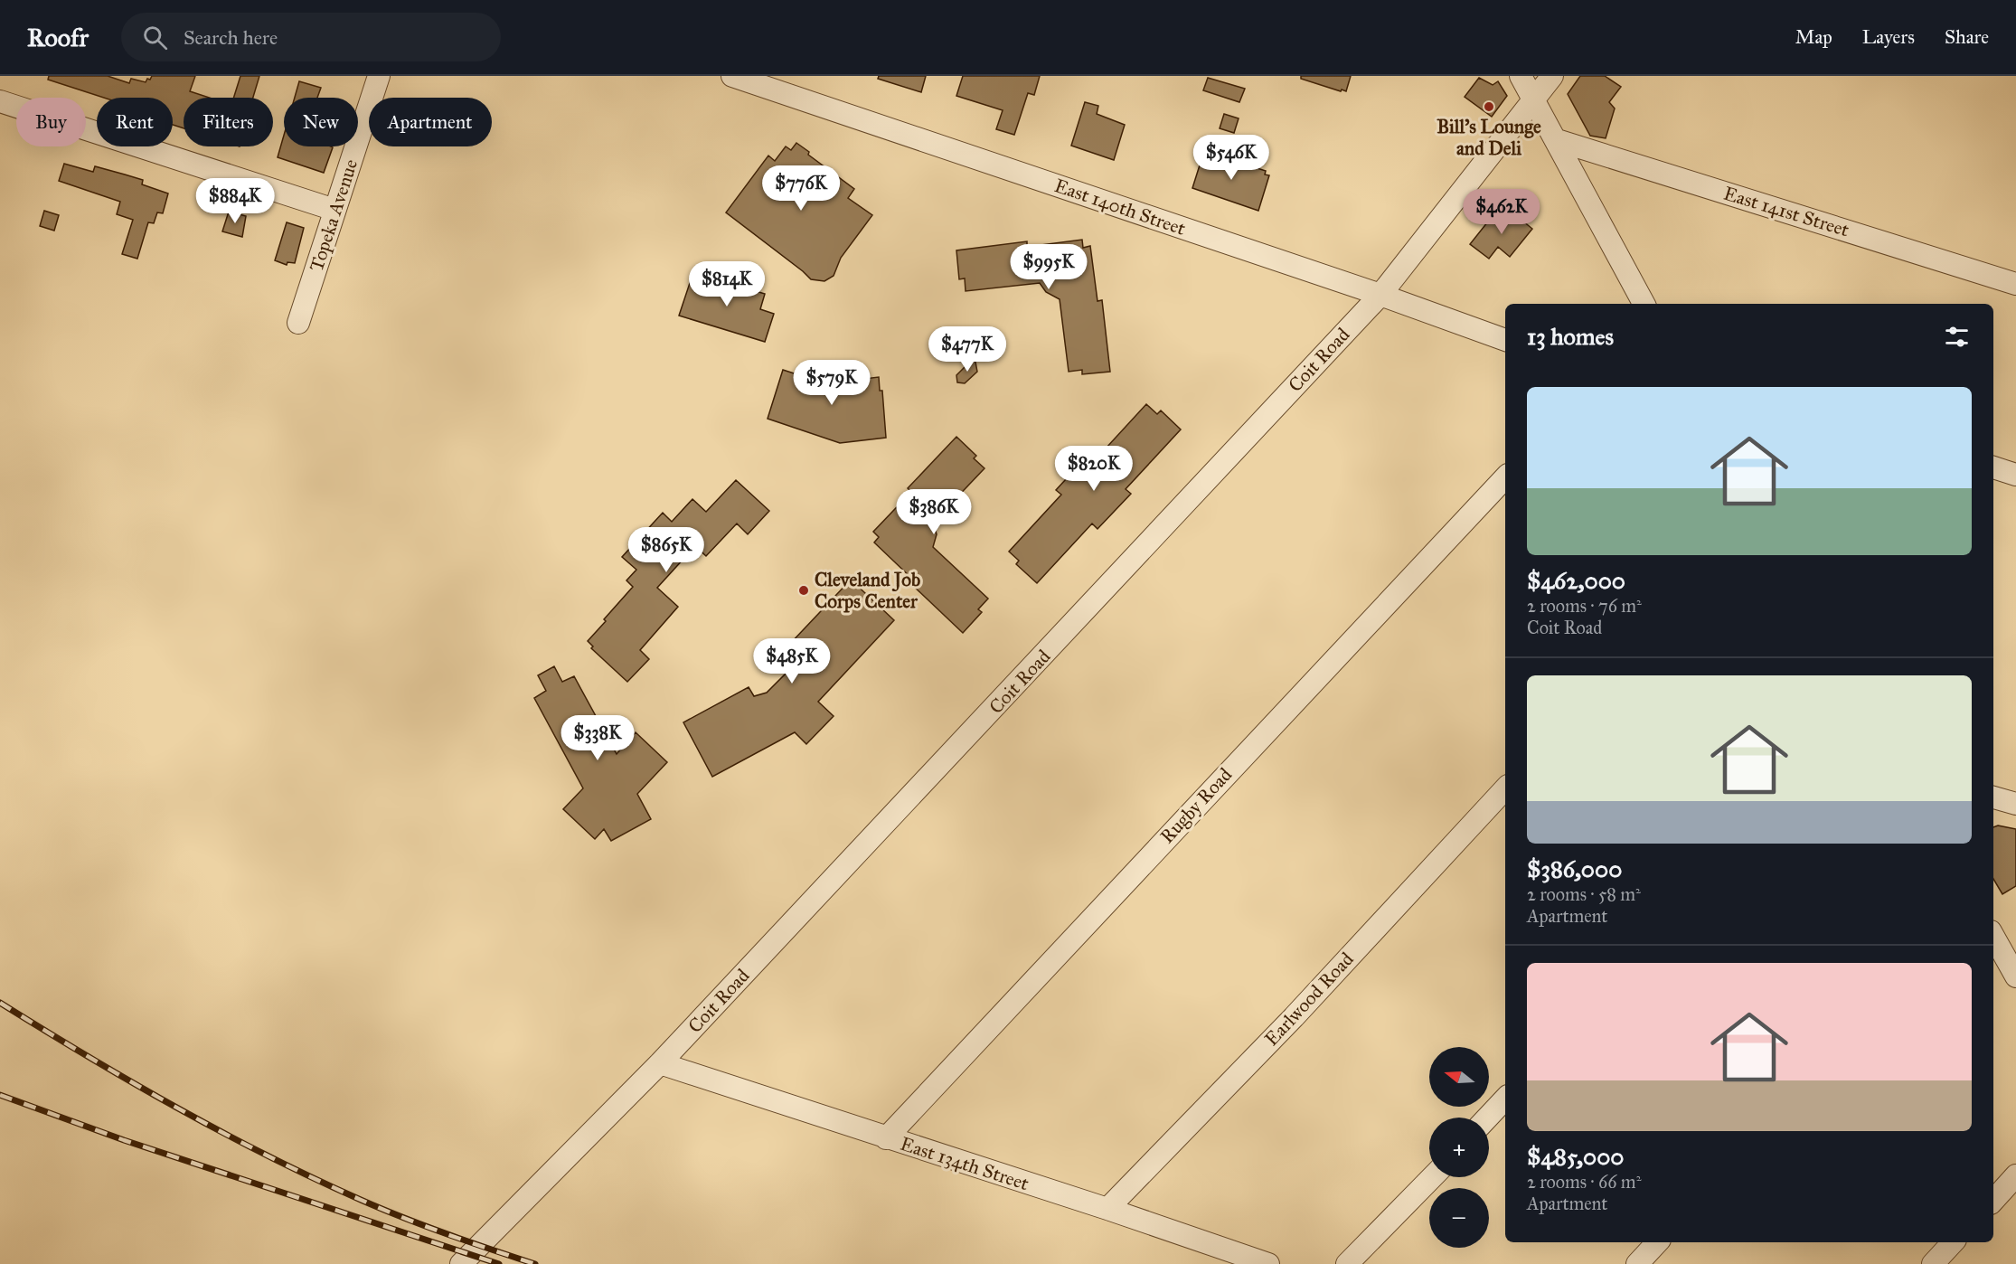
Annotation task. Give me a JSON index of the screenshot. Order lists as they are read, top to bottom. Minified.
{"streets":{"street":["East 140th Street","East 141st Street","Topeka Avenue","Coit Road","Rugby Road","Earlwood Road","East 134th Street"]},"crossings":[["East 140th Street","Coit Road"],["Coit Road","East 134th Street"],["Rugby Road","East 134th Street"],["Earlwood Road","East 134th Street"]],"places":["Bill's Lounge and Deli","Cleveland Job Corps Center"],"north":"left","page":{"header":"Roofr","search":"Search here","nav":["Map","Layers","Share"],"chip":["Buy","Rent","Filters","New","Apartment"],"price":["$546K","$776K","$884K","$462K","$995K","$814K","$477K","$579K","$820K","$386K","$865K","$485K","$338K"],"heading":"13 homes","list":[{"name":"$462,000","note":"2 rooms · 76 m² · Coit Road"},{"name":"$386,000","note":"2 rooms · 58 m² · Apartment"},{"name":"$485,000","note":"2 rooms · 66 m² · Apartment"}],"map_buttons":["+","−"]}}
